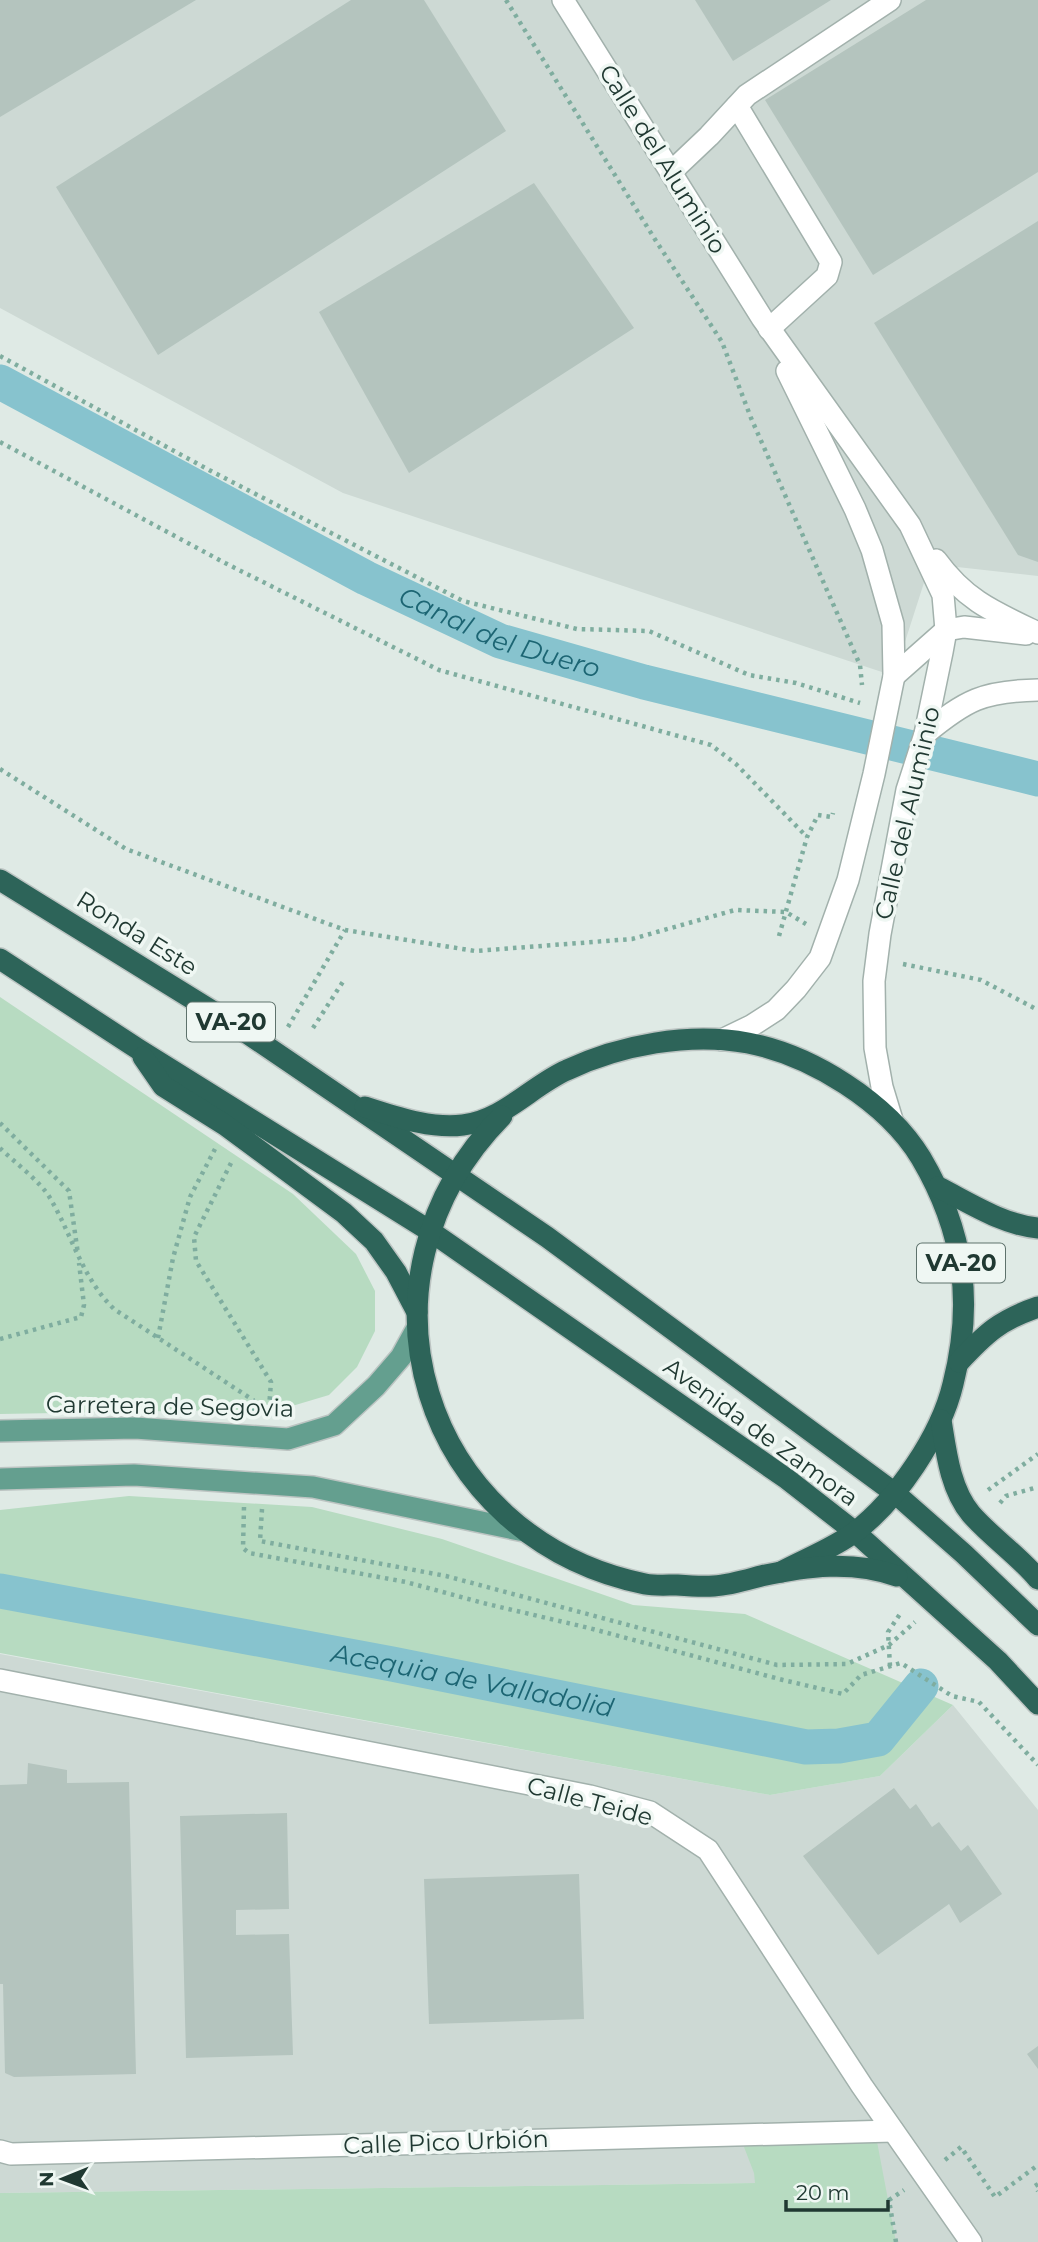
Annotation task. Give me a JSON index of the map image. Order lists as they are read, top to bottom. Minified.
{"streets":{"highway":["Ronda Este","VA-20","Avenida de Zamora"],"main road":["Carretera de Segovia"],"street":["Calle del Aluminio","Calle Teide","Calle Pico Urbión"]},"crossings":[["Calle del Aluminio","VA-20"],["Ronda Este","VA-20"],["Ronda Este","Avenida de Zamora"],["VA-20","Carretera de Segovia"],["VA-20","Avenida de Zamora"],["Calle Teide","Calle Pico Urbión"]],"water":["Canal del Duero","Acequia de Valladolid"],"scale_bar":"20 m","north":"left"}
